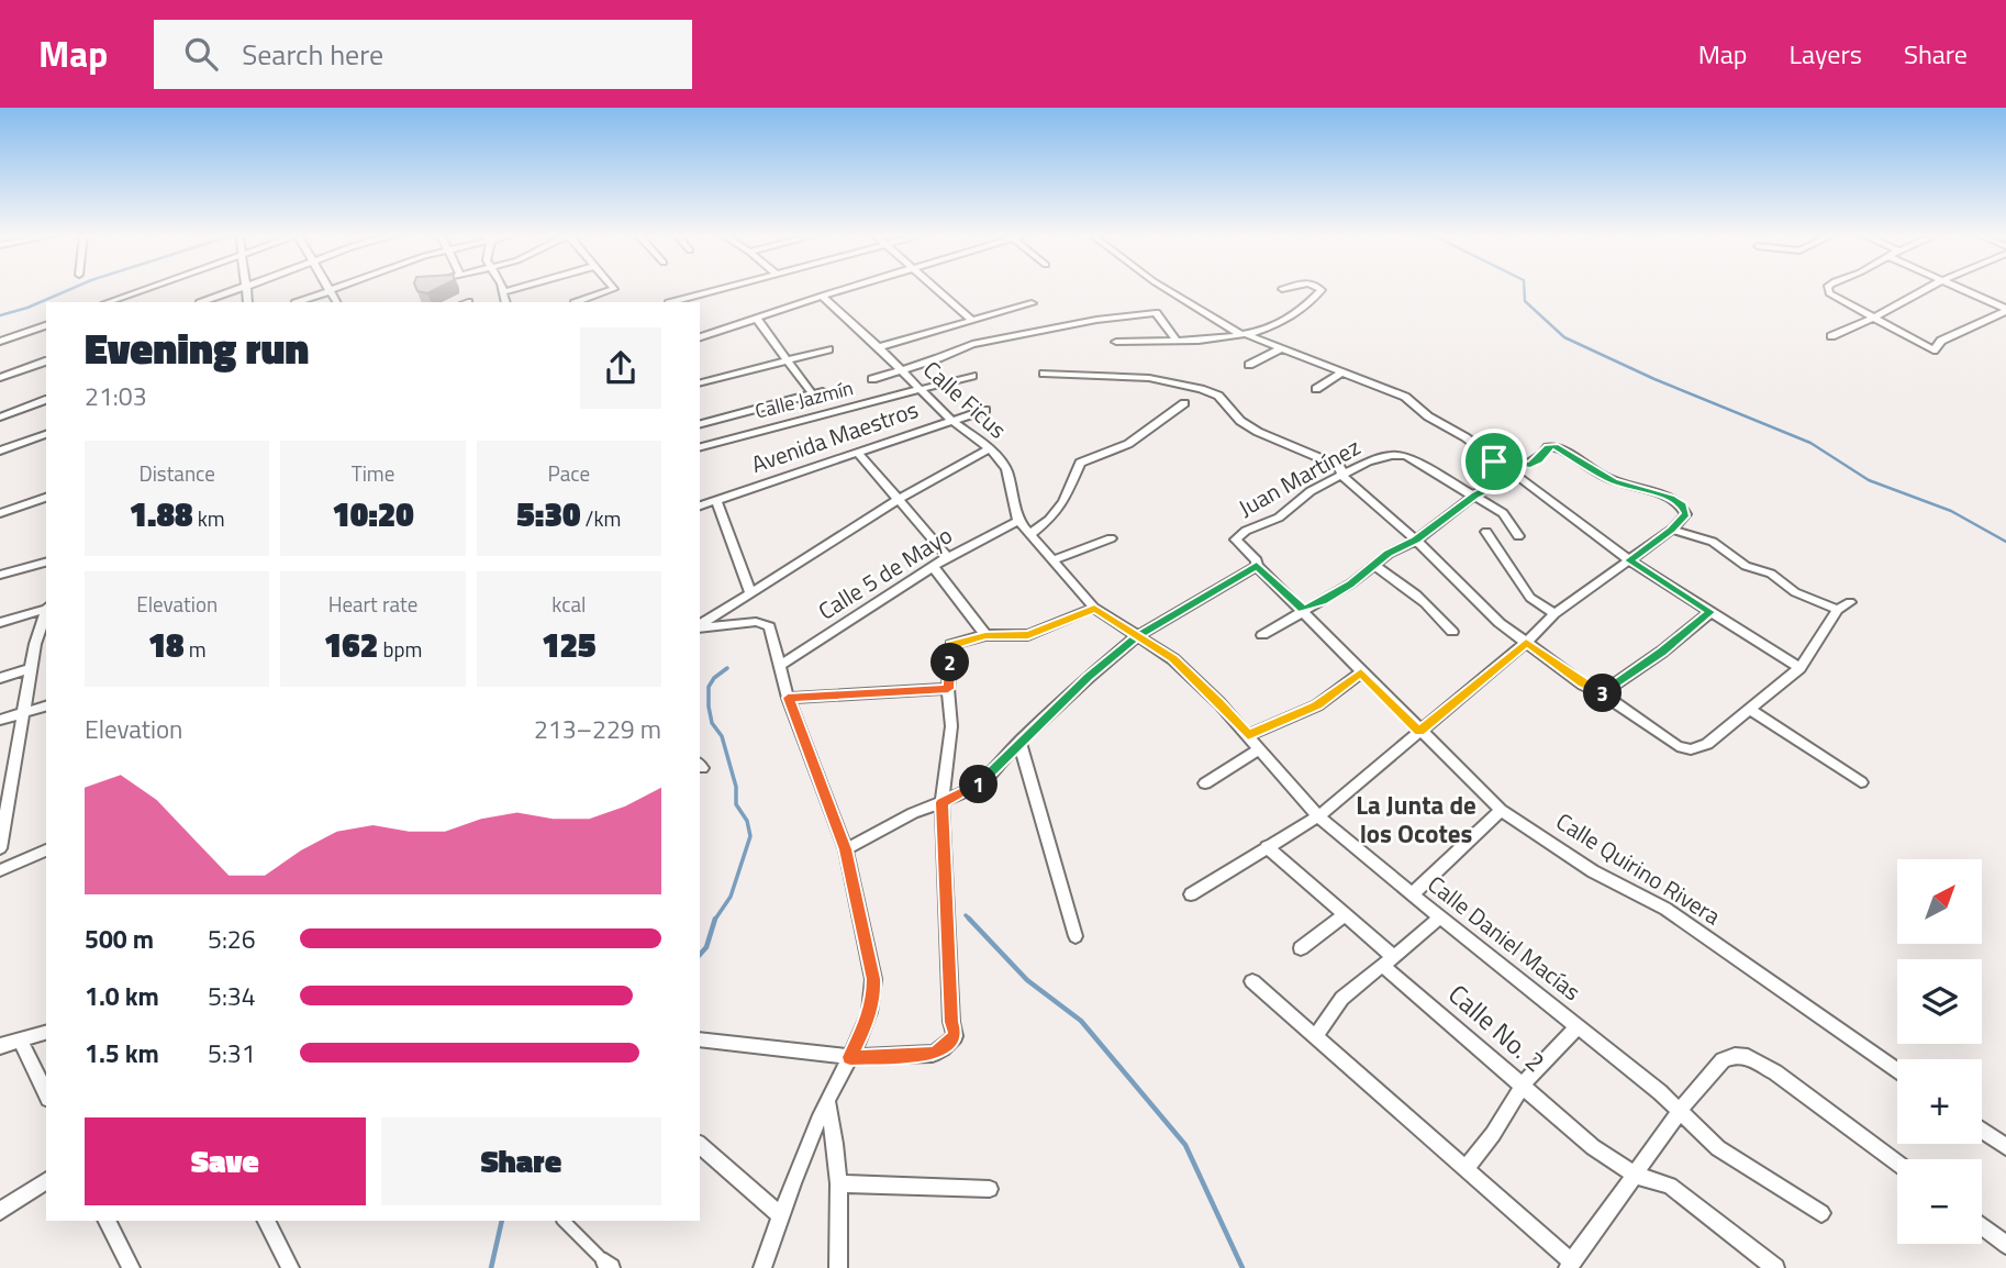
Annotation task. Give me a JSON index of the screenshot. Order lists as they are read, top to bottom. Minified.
{"streets":{"street":["Calle Jazmín","Calle Ficus","Avenida Maestros","Juan Martínez","Calle 5 de Mayo","Calle Quirino Rivera","Calle Daniel Macías","Calle No. 2"]},"crossings":[["Calle Jazmín","Calle Ficus"],["Calle Ficus","Avenida Maestros"],["Calle Ficus","Calle 5 de Mayo"],["Calle Ficus","Calle Daniel Macías"],["Juan Martínez","Calle Quirino Rivera"]],"districts":["La Junta de los Ocotes"],"north":"top right","page":{"header":"Map","search":"Search here","nav":["Map","Layers","Share"],"heading":["Evening run","21:03"],"stats":[["Distance","1.88 km"],["Time","10:20"],["Pace","5:30 /km"],["Elevation","18 m"],["Heart rate","162 bpm"],["kcal","125"]],"pins":["2","3","1"],"chart":["Elevation","213–229 m"],"map_buttons":["+","−"],"list":[{"name":"500 m","note":"5:26"},{"name":"1.0 km","note":"5:34"},{"name":"1.5 km","note":"5:31"}],"buttons":["Save","Share"]}}
